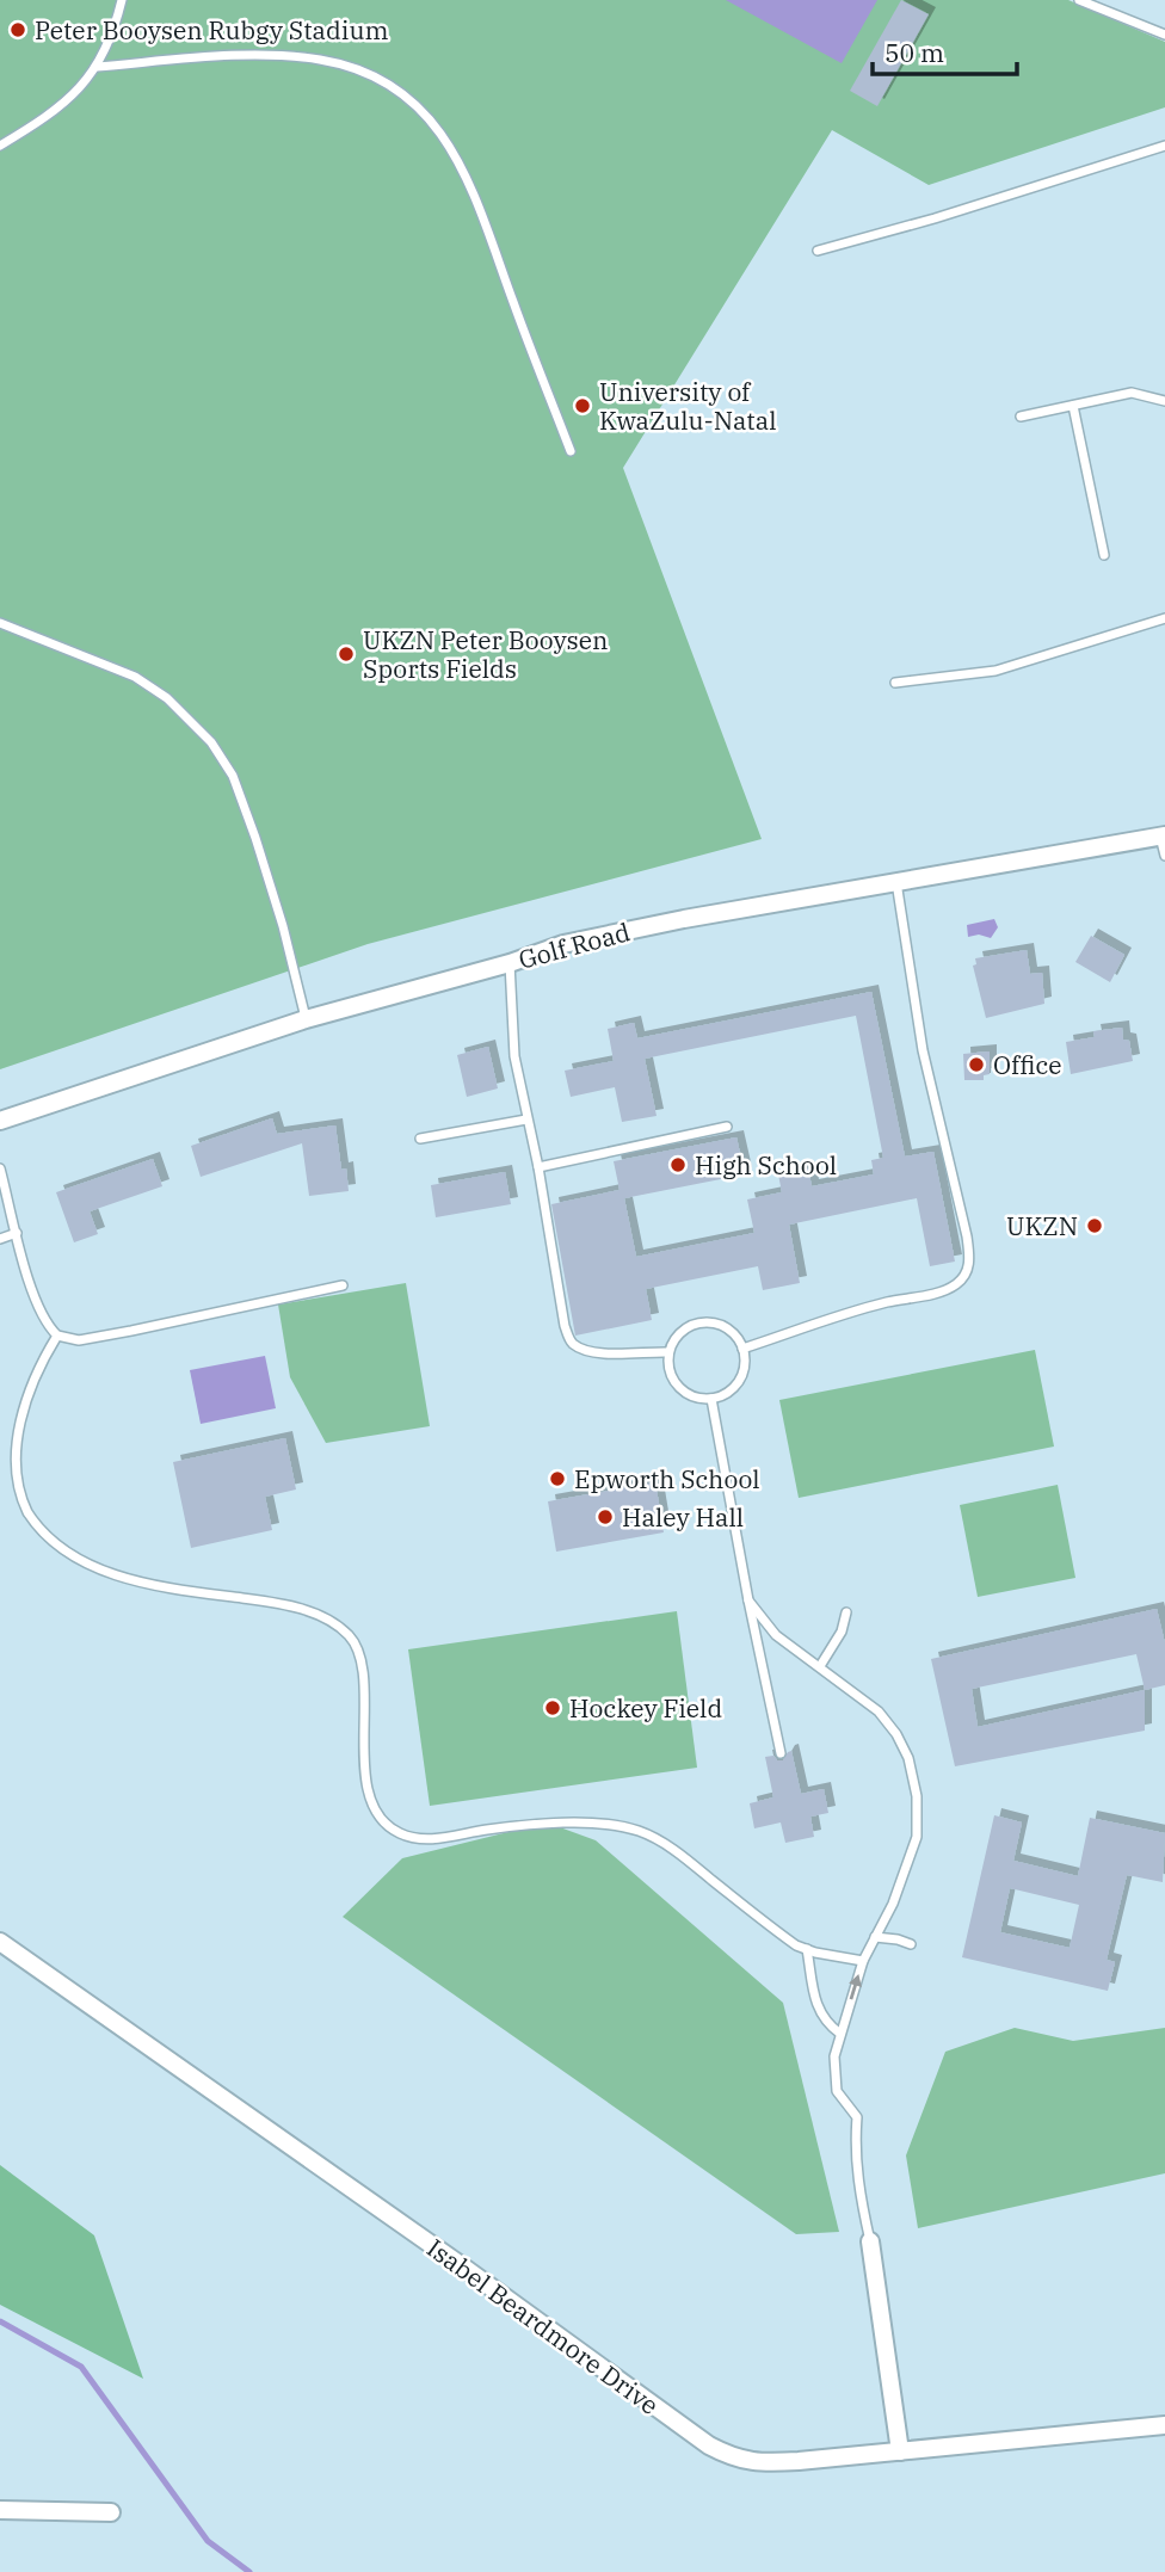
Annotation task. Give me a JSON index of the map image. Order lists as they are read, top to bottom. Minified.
{"streets":{"street":["Golf Road","Isabel Beardmore Drive"]},"places":["Peter Booysen Rubgy Stadium","University of KwaZulu-Natal","UKZN Peter Booysen Sports Fields","Office","High School","UKZN","Epworth School","Haley Hall","Hockey Field"],"scale_bar":"50 m"}
